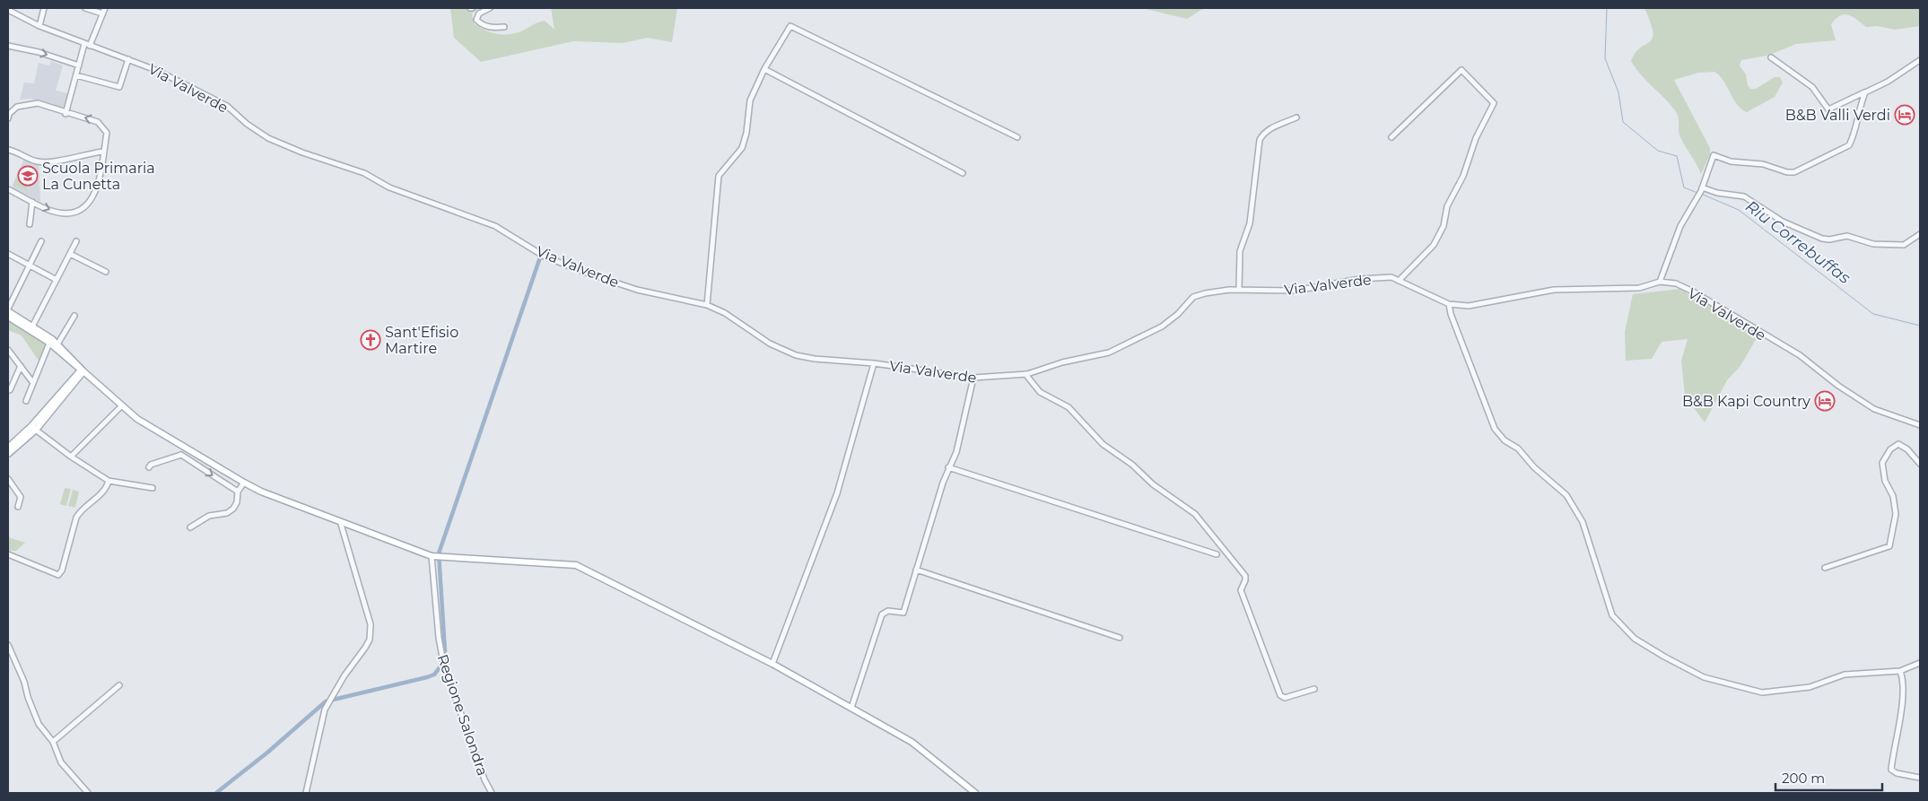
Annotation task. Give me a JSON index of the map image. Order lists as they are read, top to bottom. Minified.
{"streets":{"street":["Via Valverde","Regione Salondra"]},"water":["Riu Correbuffas"],"places":{"hotel":["B&B Valli Verdi","B&B Kapi Country"],"school or university":["Scuola Primaria La Cunetta"],"church":["Sant'Efisio Martire"]},"scale_bar":"200 m"}
